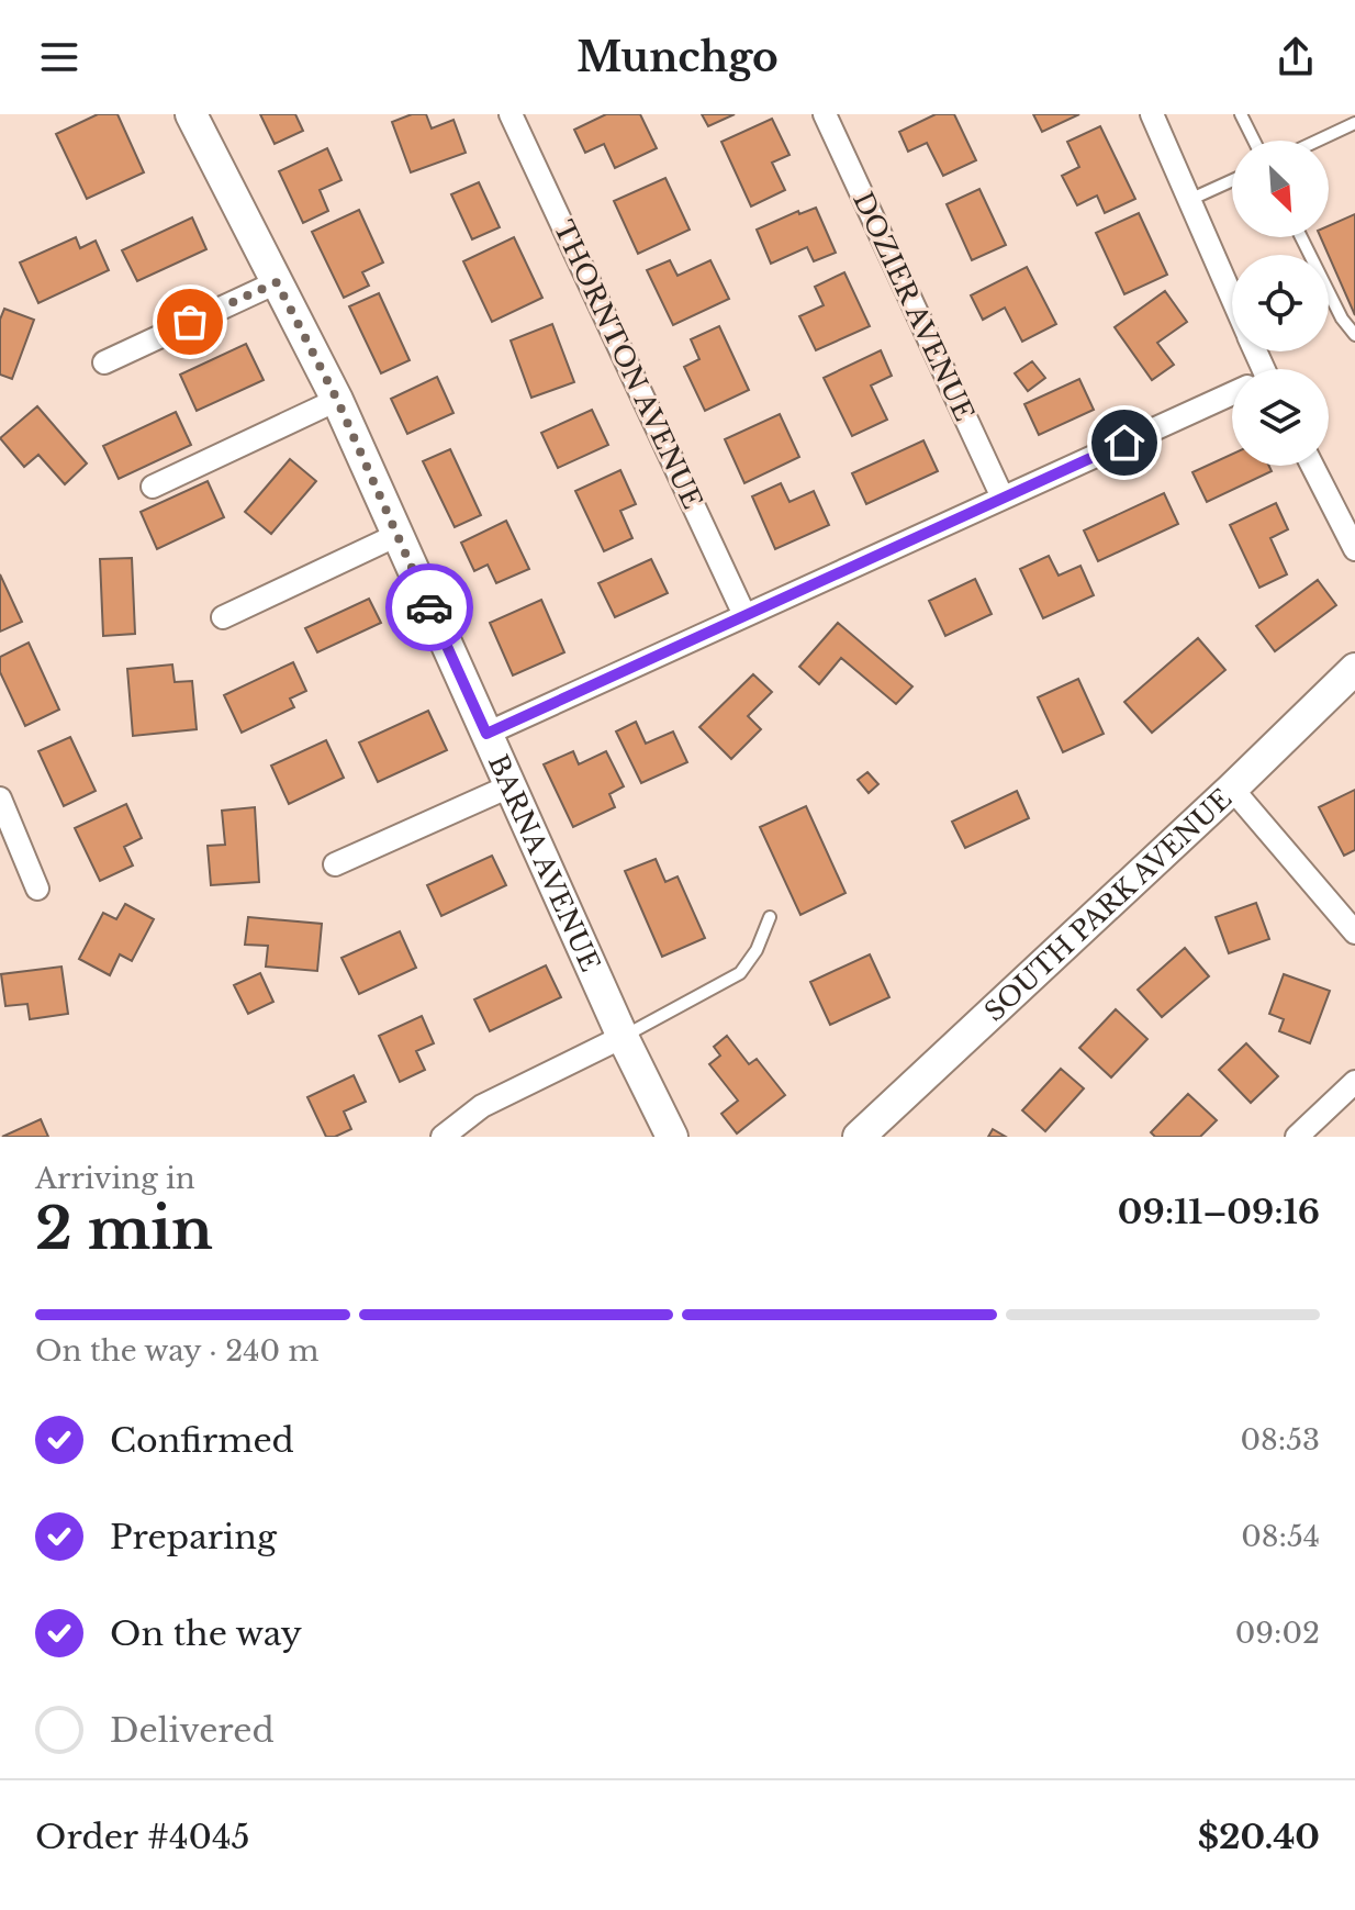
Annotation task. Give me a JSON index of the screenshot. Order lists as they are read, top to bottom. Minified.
{"streets":{"street":["DOZIER AVENUE","THORNTON AVENUE","BARNA AVENUE","SOUTH PARK AVENUE"]},"north":"bottom right","page":{"header":"Munchgo","heading":["2 min","Arriving in","09:11–09:16"],"panel":["Order #4045","$20.40"],"bar":"On the way · 240 m","list":[["Confirmed","08:53"],["Preparing","08:54"],["On the way","09:02"],"Delivered"]}}
